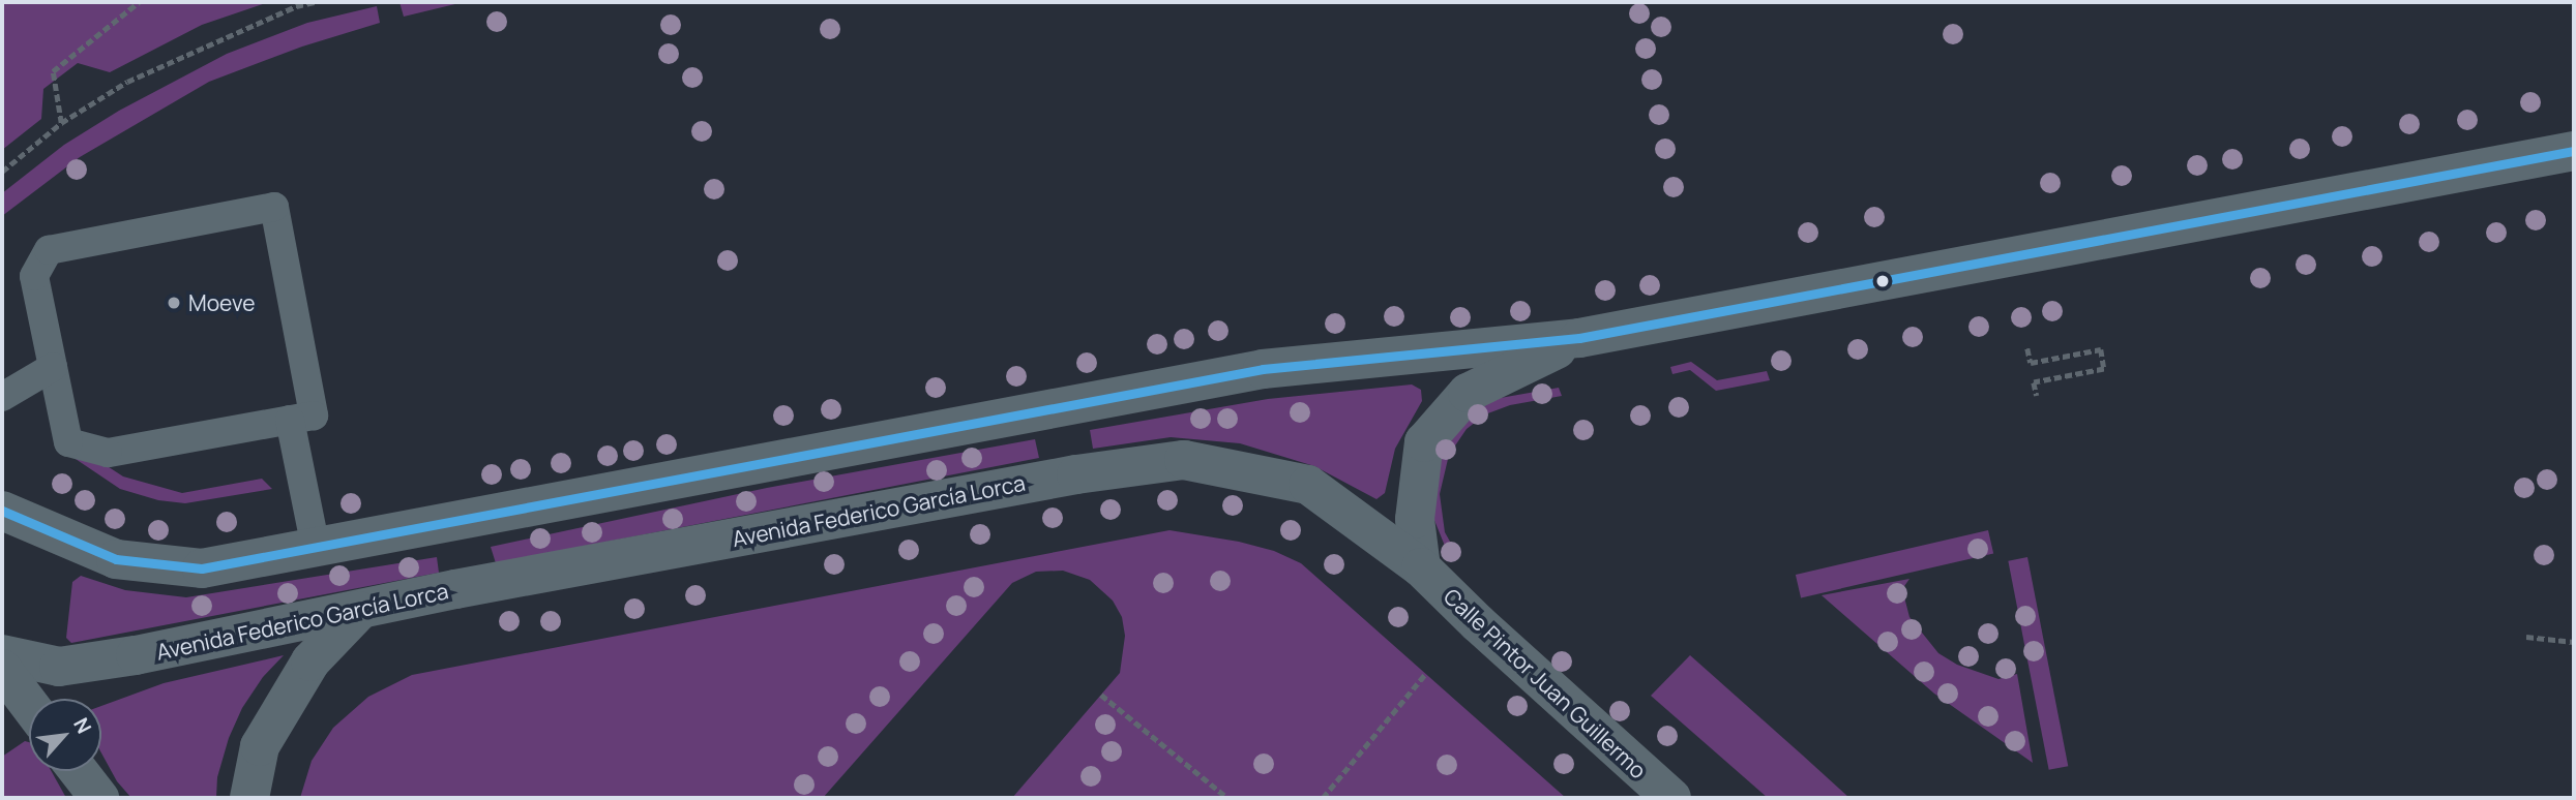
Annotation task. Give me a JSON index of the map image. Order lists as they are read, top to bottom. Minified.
{"streets":{"street":["Avenida Federico García Lorca","Calle Pintor Juan Guillermo"]},"crossings":[["Avenida Federico García Lorca","Calle Pintor Juan Guillermo"]],"places":["Moeve"],"north":"top right"}
